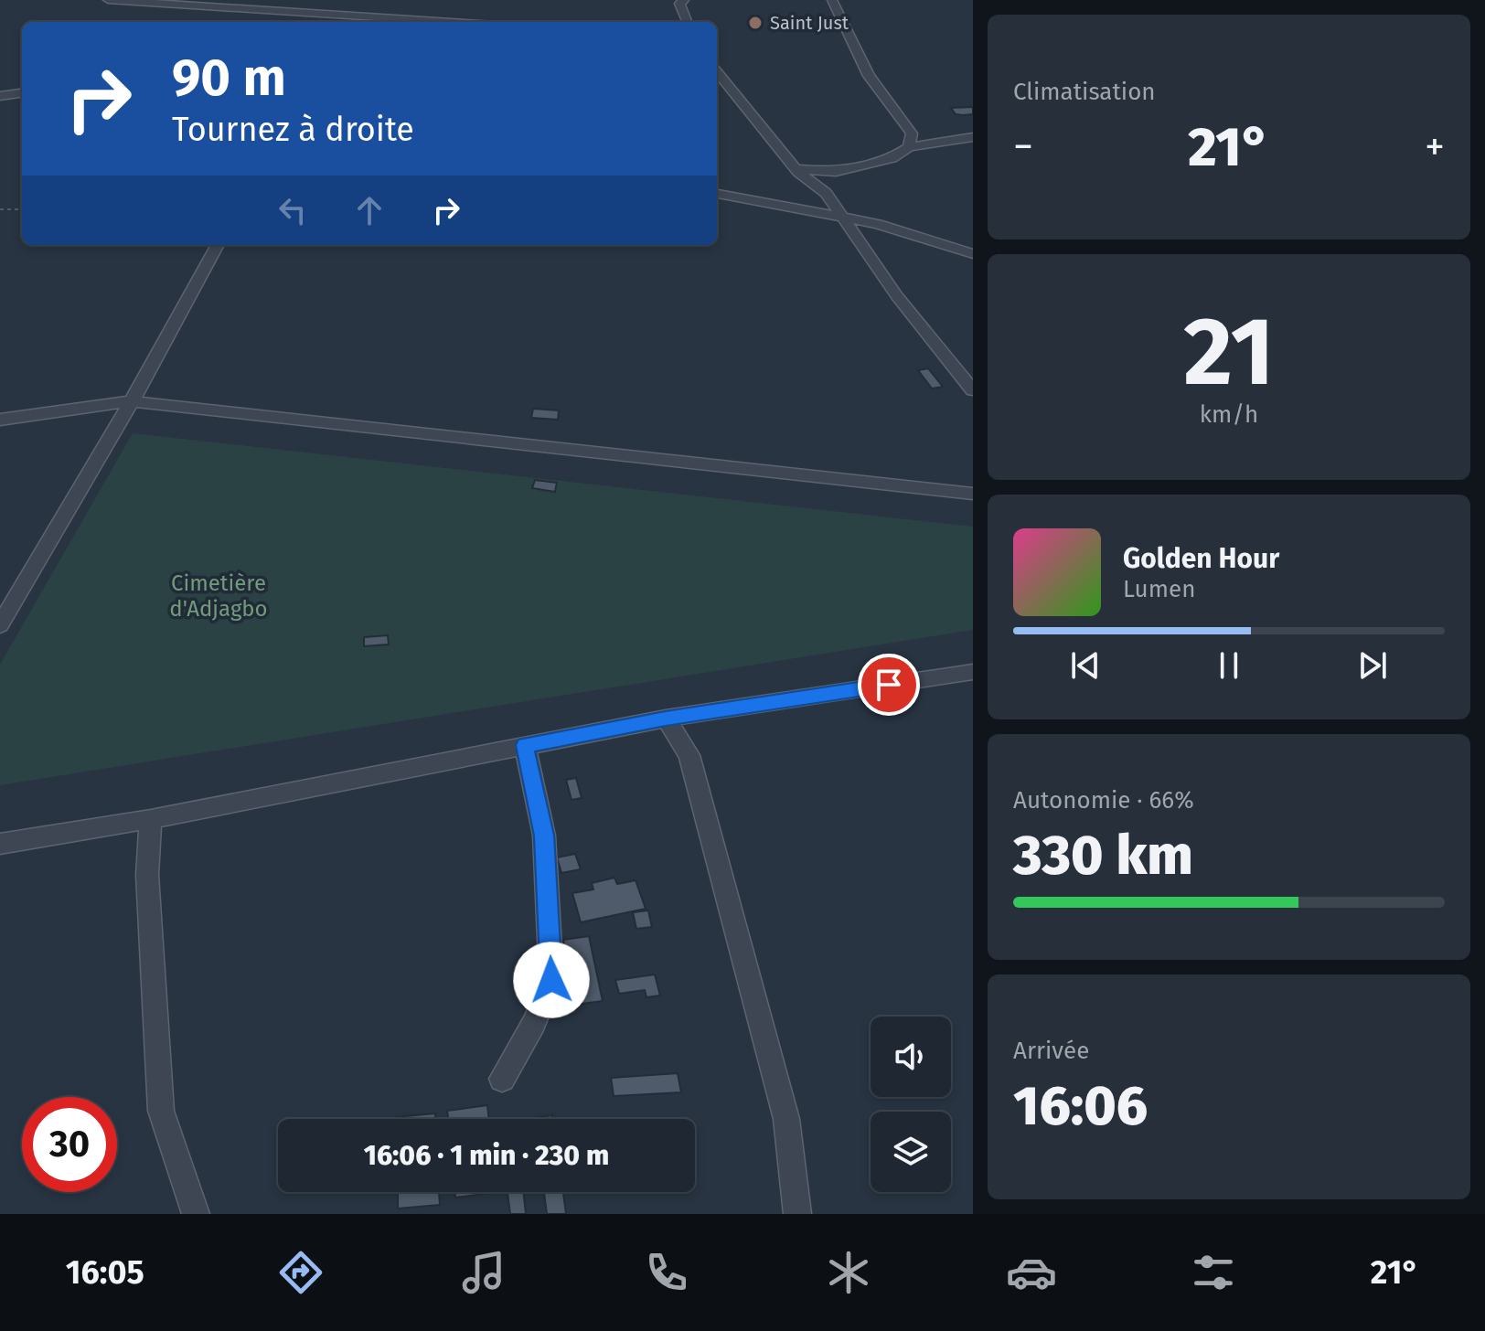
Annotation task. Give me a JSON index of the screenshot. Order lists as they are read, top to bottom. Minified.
{"parks":["Cimetière d'Adjagbo"],"places":["Saint Just"],"page":{"tile":["Climatisation",["21","km/h"],["Autonomie · 66%","330 km"],["Arrivée","16:06"]],"turn":["90 m","Tournez à droite"],"heat":["−","21°","+"],"song":["Golden Hour","Lumen"],"limit":"30","trip":"16:06 · 1 min · 230 m","tabs":["16:05","21°"]}}
